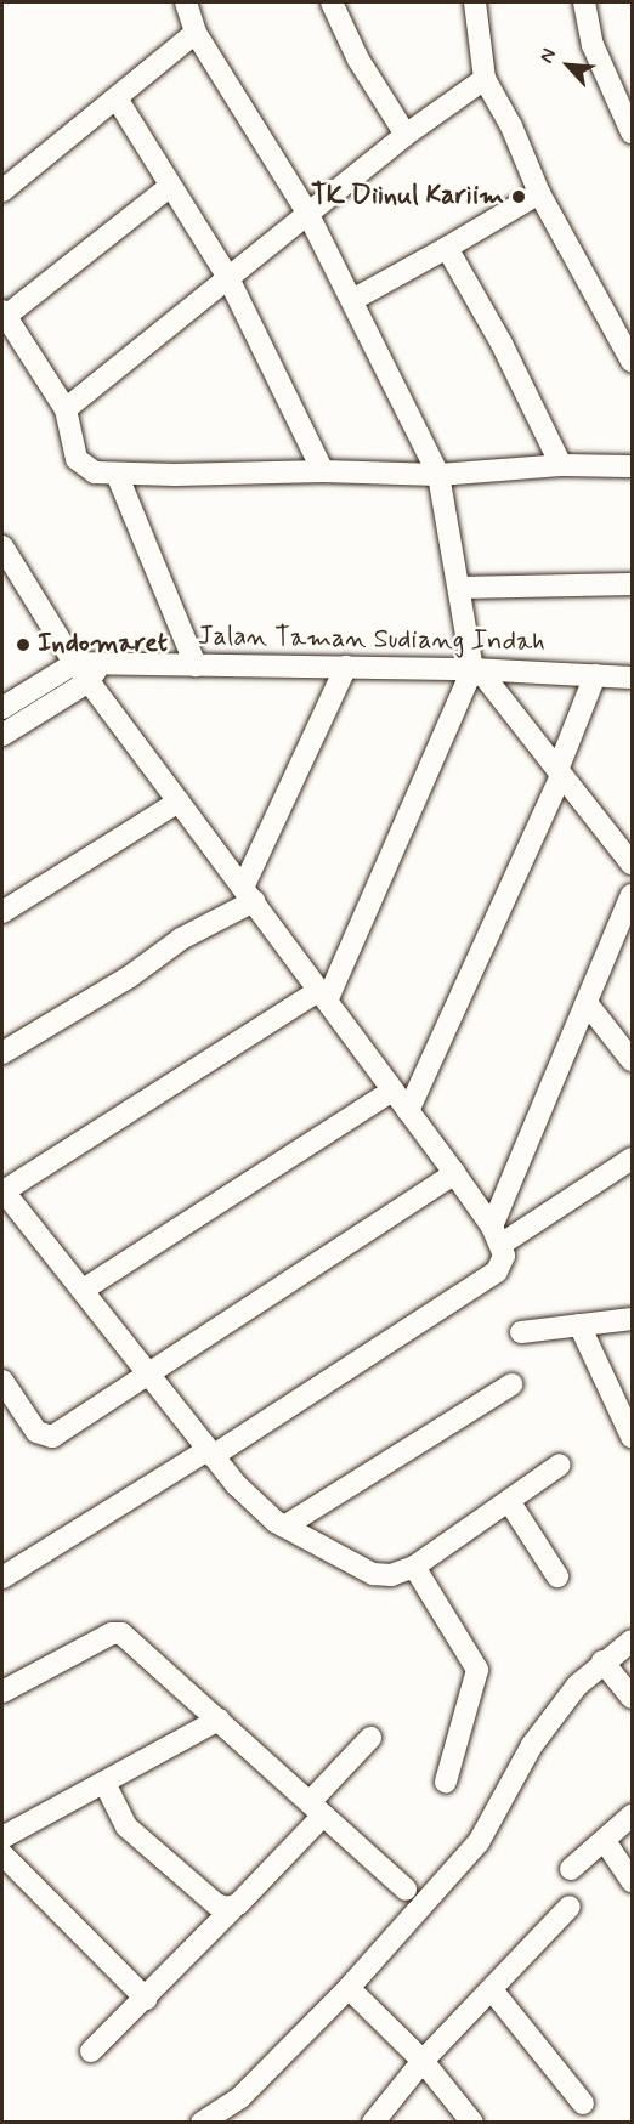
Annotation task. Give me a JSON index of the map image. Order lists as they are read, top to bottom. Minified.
{"streets":{"street":["Jalan Taman Sudiang Indah"]},"places":["TK Diinul Kariim","Indomaret"],"north":"top left"}
